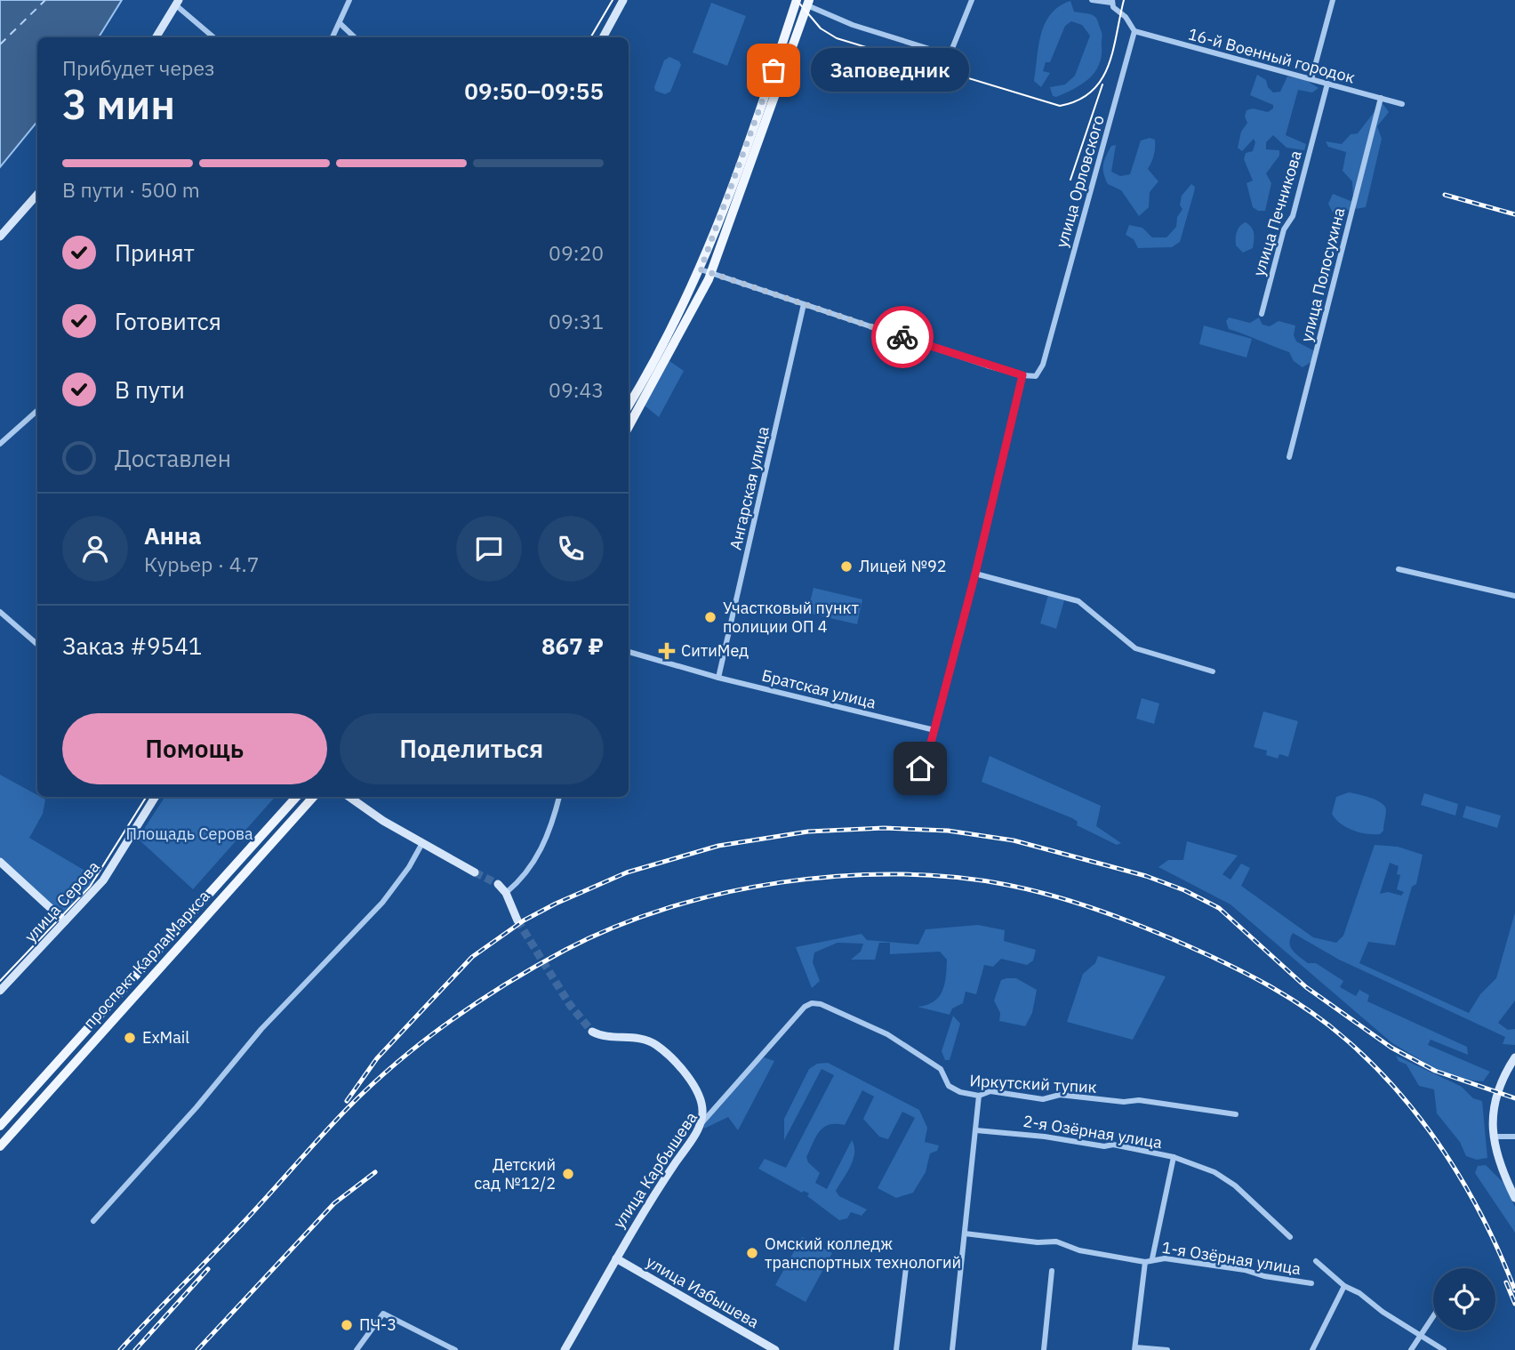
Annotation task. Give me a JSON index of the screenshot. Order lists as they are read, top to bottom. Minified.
{"streets":{"main road":["улица Серова","проспект Карла Маркса","улица Карбышева","улица Избышева"],"street":["16-й Военный городок","улица Орловского","улица Печникова","улица Полосухина","Ангарская улица","Братская улица","Иркутский тупик","2-я Озёрная улица","1-я Озёрная улица"]},"crossings":[["16-й Военный городок","улица Орловского"],["16-й Военный городок","улица Печникова"],["16-й Военный городок","улица Полосухина"],["Ангарская улица","Братская улица"],["Иркутский тупик","улица Карбышева"],["улица Карбышева","улица Избышева"]],"parks":["Площадь Серова"],"places":{"other":["Заповедник","Лицей №92","Участковый пункт полиции ОП 4","ExMail","Детский сад №12/2","Омский колледж транспортных технологий","ПЧ-3"],"health":["СитиМед"]},"page":{"heading":["3 мин","Прибудет через","09:50–09:55"],"panel":["Анна","Курьер · 4.7","Заказ #9541","867 ₽"],"bubble":"Заповедник","bar":"В пути · 500 m","list":[["Принят","09:20"],["Готовится","09:31"],["В пути","09:43"],"Доставлен"],"buttons":["Помощь","Поделиться"]}}
